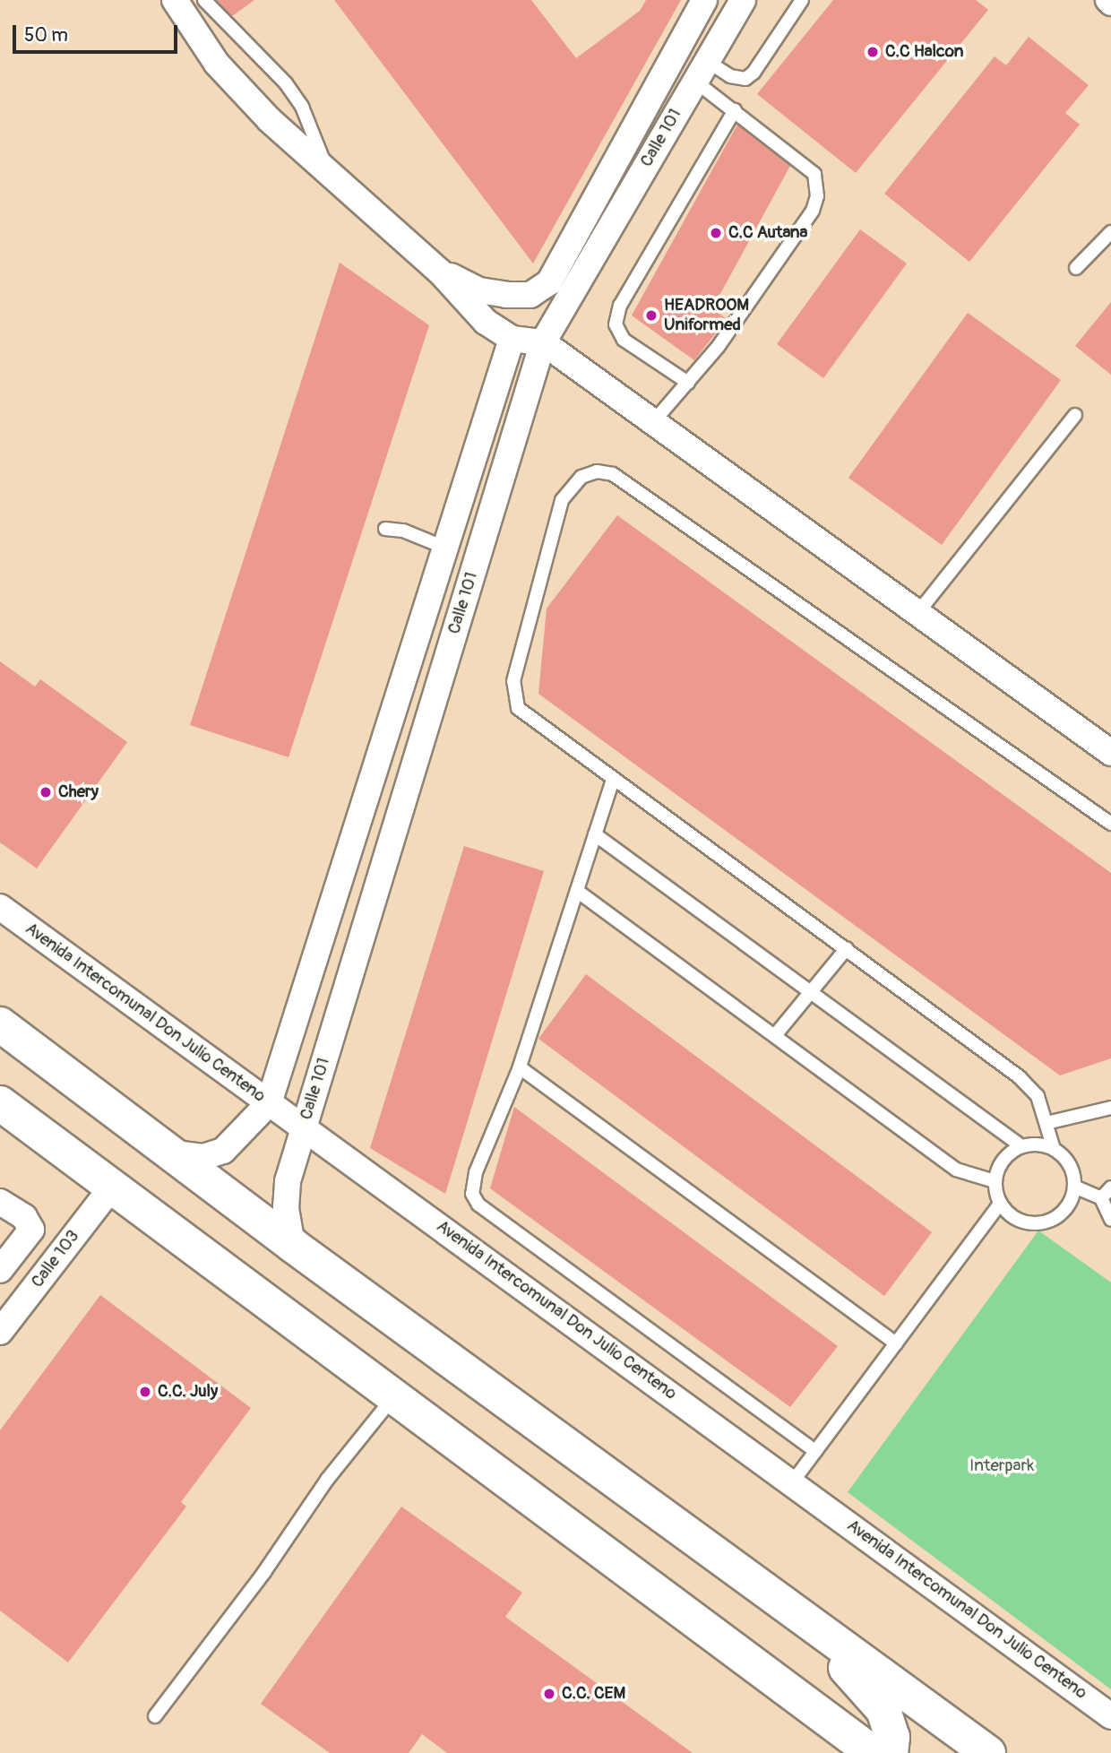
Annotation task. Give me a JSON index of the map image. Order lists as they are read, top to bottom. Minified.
{"streets":{"street":["Calle 101","Avenida Intercomunal Don Julio Centeno","Calle 103"]},"crossings":[["Calle 101","Avenida Intercomunal Don Julio Centeno"]],"parks":["Interpark"],"places":["C.C Halcon","C.C Autana","HEADROOM Uniformed","Chery","C.C. July","C.C. CEM"],"scale_bar":"50 m"}
